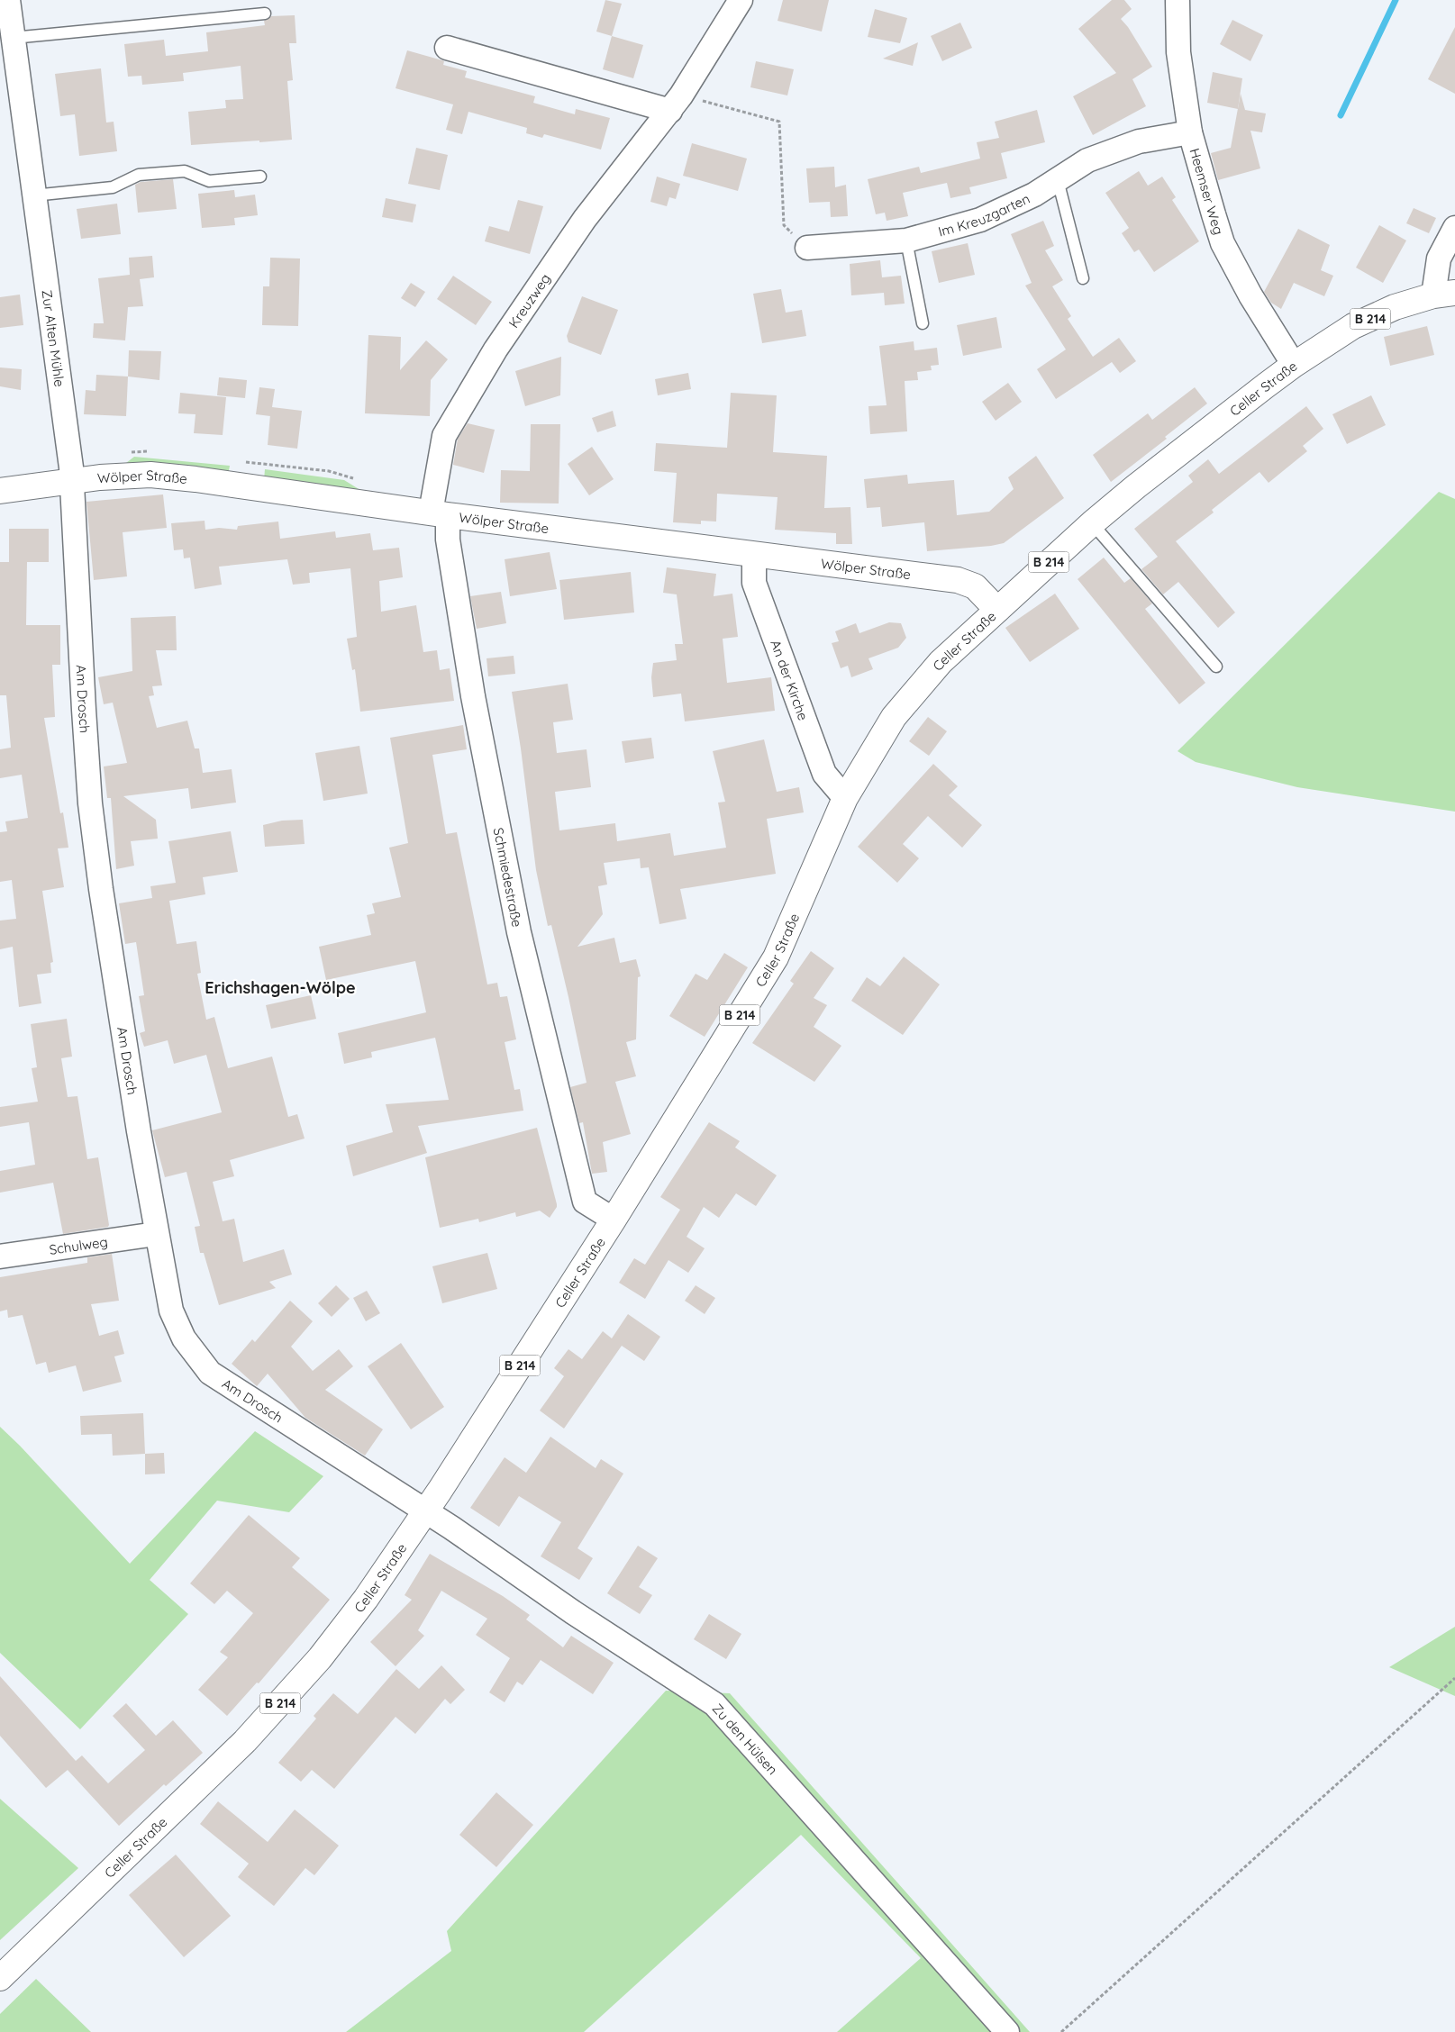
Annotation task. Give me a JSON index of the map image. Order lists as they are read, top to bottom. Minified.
{"streets":{"main road":["B 214","Celler Straße","Wölper Straße"],"street":["Heemser Weg","Im Kreuzgarten","Kreuzweg","Zur Alten Mühle","An der Kirche","Am Drosch","Schmiedestraße","Schulweg","Zu den Hülsen"]},"crossings":[["Heemser Weg","Im Kreuzgarten"],["Heemser Weg","Celler Straße"],["Kreuzweg","Wölper Straße"],["Kreuzweg","Schmiedestraße"],["Zur Alten Mühle","Wölper Straße"],["Zur Alten Mühle","Am Drosch"],["Celler Straße","Wölper Straße"],["Celler Straße","An der Kirche"],["Celler Straße","Am Drosch"],["Celler Straße","Schmiedestraße"],["Celler Straße","Zu den Hülsen"],["Wölper Straße","An der Kirche"],["Wölper Straße","Am Drosch"],["Wölper Straße","Schmiedestraße"],["Am Drosch","Schulweg"],["Am Drosch","Zu den Hülsen"]],"districts":["Erichshagen-Wölpe"]}
